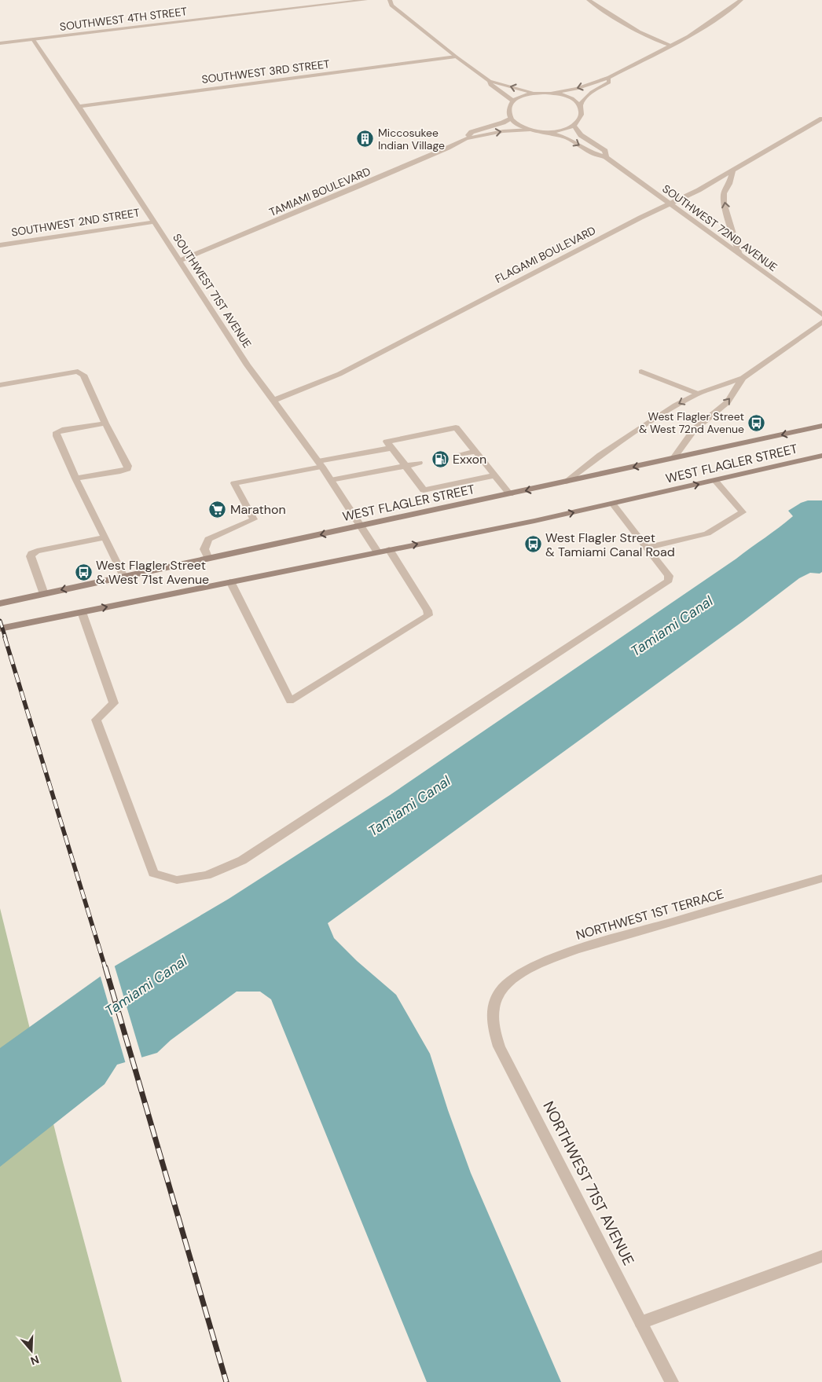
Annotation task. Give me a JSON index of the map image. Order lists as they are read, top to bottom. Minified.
{"streets":{"main road":["WEST FLAGLER STREET"],"street":["SOUTHWEST 4TH STREET","SOUTHWEST 3RD STREET","TAMIAMI BOULEVARD","SOUTHWEST 2ND STREET","SOUTHWEST 72ND AVENUE","FLAGAMI BOULEVARD","SOUTHWEST 71ST AVENUE","NORTHWEST 1ST TERRACE","NORTHWEST 71ST AVENUE"]},"crossings":[["SOUTHWEST 4TH STREET","SOUTHWEST 71ST AVENUE"],["SOUTHWEST 3RD STREET","SOUTHWEST 71ST AVENUE"],["TAMIAMI BOULEVARD","SOUTHWEST 71ST AVENUE"],["SOUTHWEST 2ND STREET","SOUTHWEST 71ST AVENUE"],["SOUTHWEST 72ND AVENUE","FLAGAMI BOULEVARD"],["FLAGAMI BOULEVARD","SOUTHWEST 71ST AVENUE"],["SOUTHWEST 71ST AVENUE","WEST FLAGLER STREET"],["NORTHWEST 1ST TERRACE","NORTHWEST 71ST AVENUE"]],"water":["Tamiami Canal"],"places":{"building":["Miccosukee Indian Village"],"bus stop":["West Flagler Street & West 72nd Avenue","West Flagler Street & Tamiami Canal Road","West Flagler Street & West 71st Avenue"],"fuel station":["Exxon"],"supermarket":["Marathon"]},"north":"bottom"}
